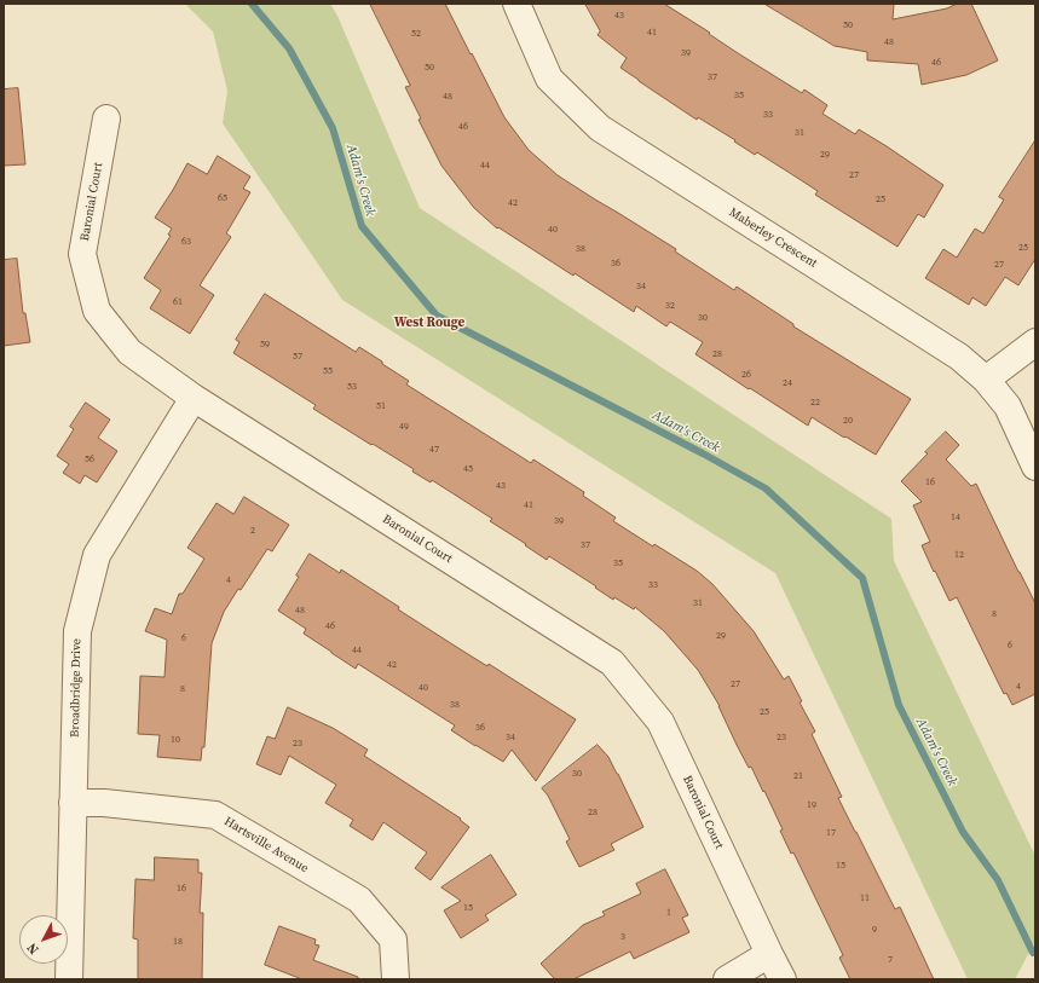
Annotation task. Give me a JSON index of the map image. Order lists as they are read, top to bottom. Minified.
{"streets":{"street":["Baronial Court","Maberley Crescent","Broadbridge Drive","Hartsville Avenue"]},"crossings":[["Baronial Court","Broadbridge Drive"],["Broadbridge Drive","Hartsville Avenue"]],"districts":["West Rouge"],"water":["Adam's Creek"],"house_numbers":["43","50","41","52","48","39","46","50","37","35","48","33","46","31","29","44","27","65","25","42","40","63","25","38","36","27","34","61","32","30","59","28","57","55","26","24","53","22","51","20","49","47","56","45","16","43","41","14","39","2","37","12","35","4","33","31","48","8","46","29","6","6","44","42","27","4","40","8","38","25","36","34","23","10","23","30","21","19","28","17","15","16","11","15","1","9","3","18","7"],"north":"bottom left"}
